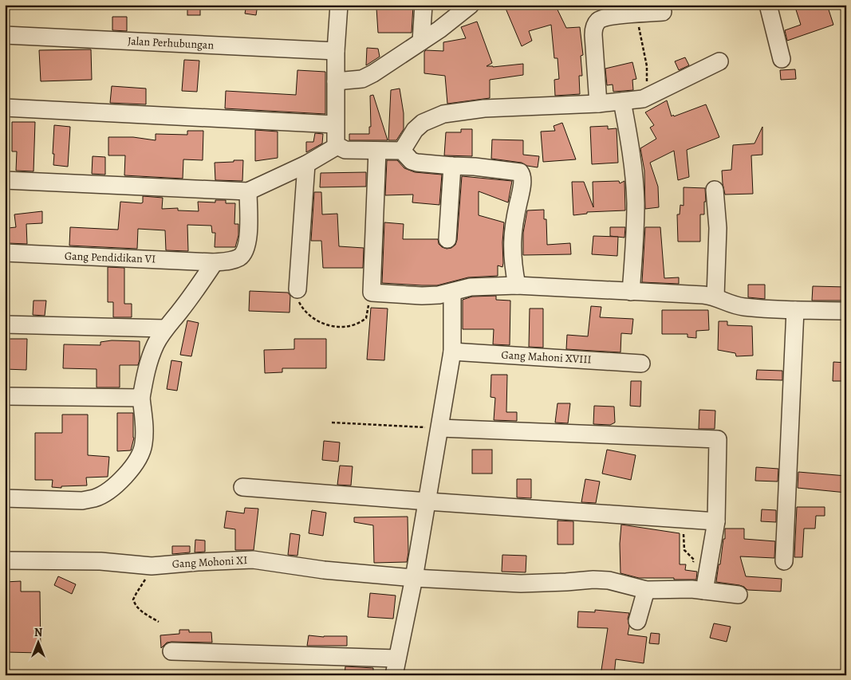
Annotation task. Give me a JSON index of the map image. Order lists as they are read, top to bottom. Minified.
{"streets":{"street":["Jalan Perhubungan","Gang Pendidikan VI","Gang Mahoni XVIII","Gang Mohoni XI"]},"north":"top"}
